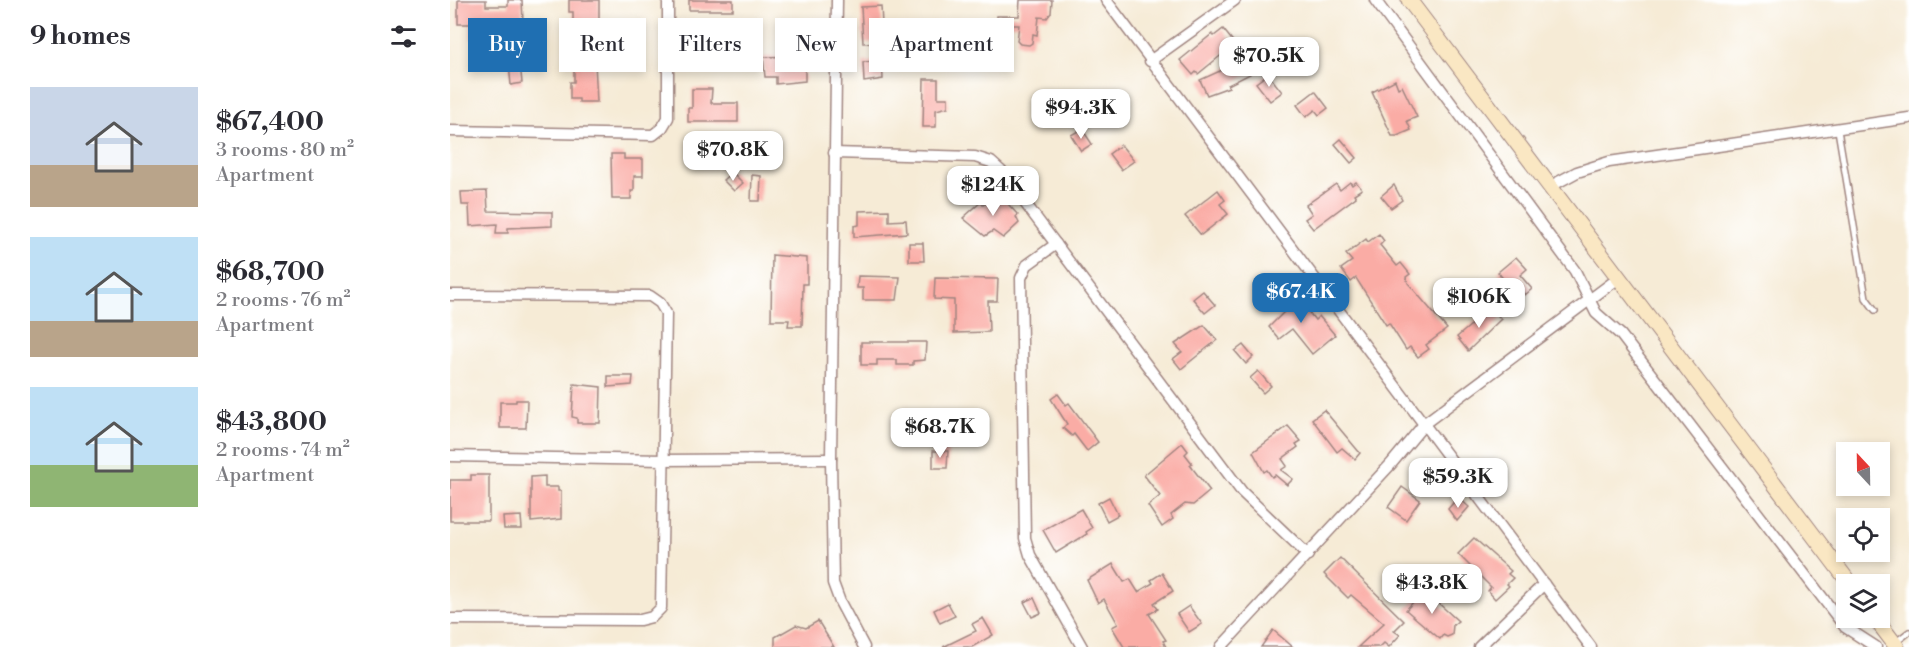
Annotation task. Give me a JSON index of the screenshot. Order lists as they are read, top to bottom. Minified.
{"north":"top","page":{"heading":"9 homes","chip":["Buy","Rent","Filters","New","Apartment"],"price":["$70.5K","$94.3K","$70.8K","$124K","$67.4K","$106K","$68.7K","$59.3K","$43.8K"],"list":[{"name":"$67,400","note":"3 rooms · 80 m² · Apartment"},{"name":"$68,700","note":"2 rooms · 76 m² · Apartment"},{"name":"$43,800","note":"2 rooms · 74 m² · Apartment"}]}}
